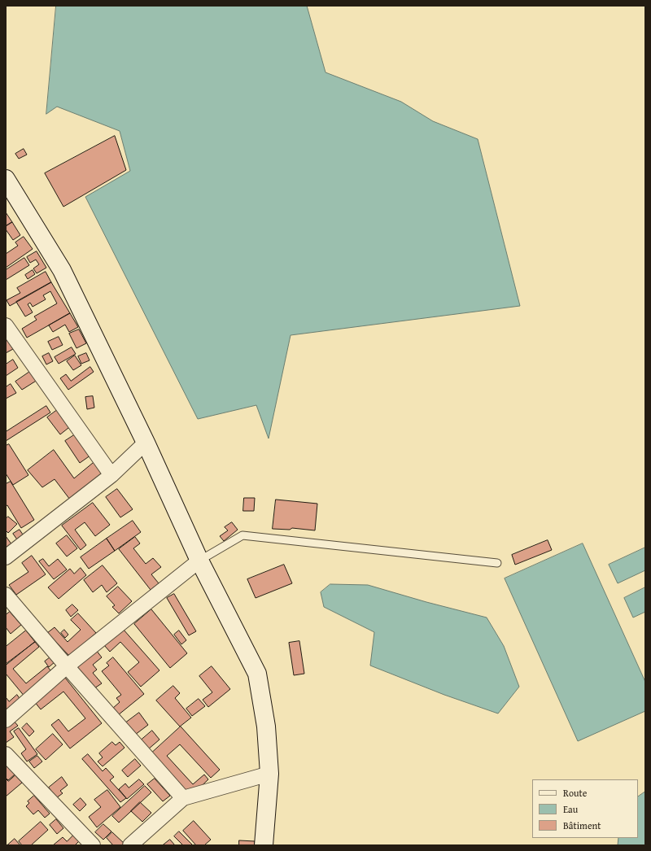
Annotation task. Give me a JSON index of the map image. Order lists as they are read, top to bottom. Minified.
{"legend":["Route","Eau","Bâtiment"]}
